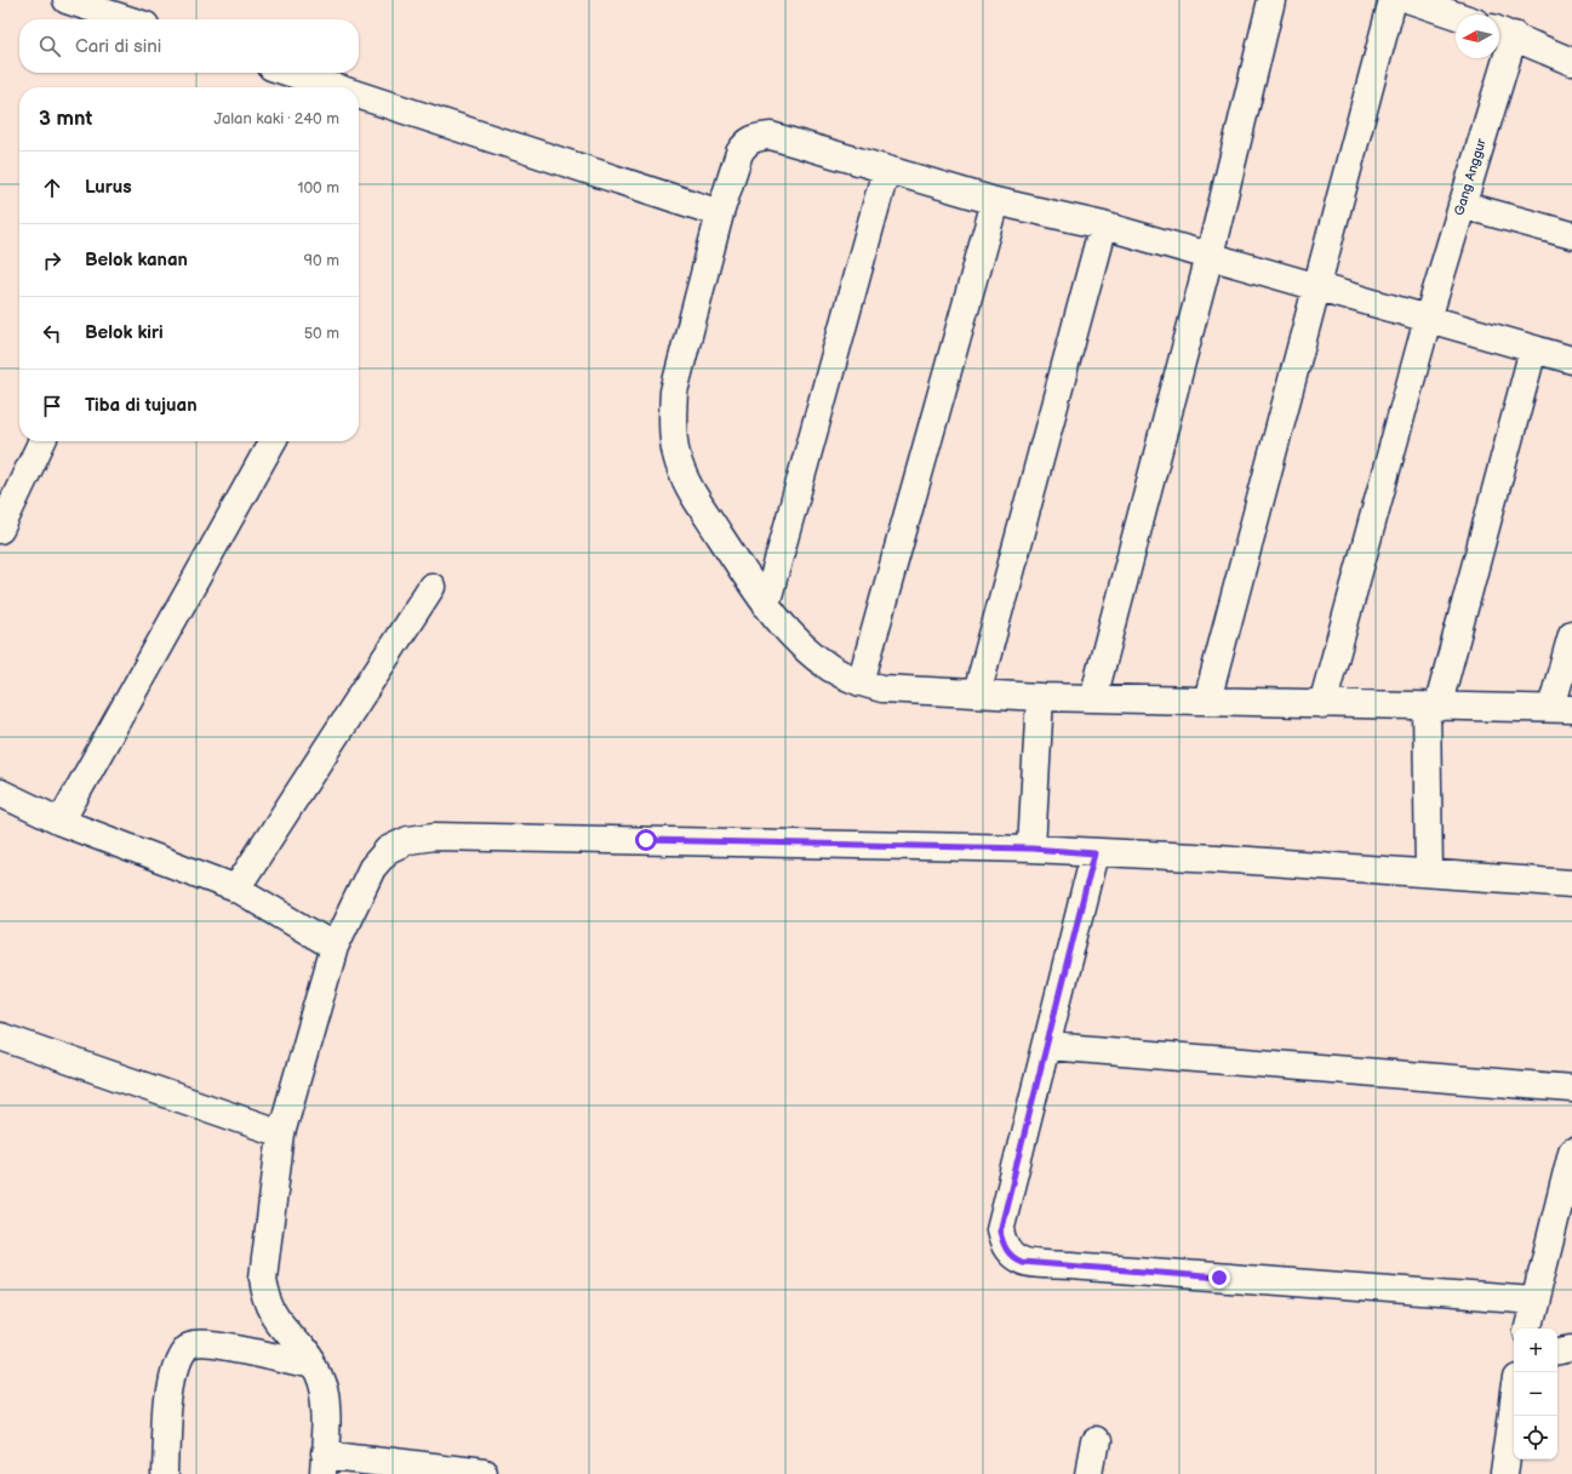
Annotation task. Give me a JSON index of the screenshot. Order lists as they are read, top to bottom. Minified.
{"streets":{"street":["Gang Anggur"]},"north":"left","page":{"search":"Cari di sini","heading":["3 mnt","Jalan kaki · 240 m"],"list":[["Lurus","100 m"],["Belok kanan","90 m"],["Belok kiri","50 m"],"Tiba di tujuan"],"map_buttons":["+","−"]}}
